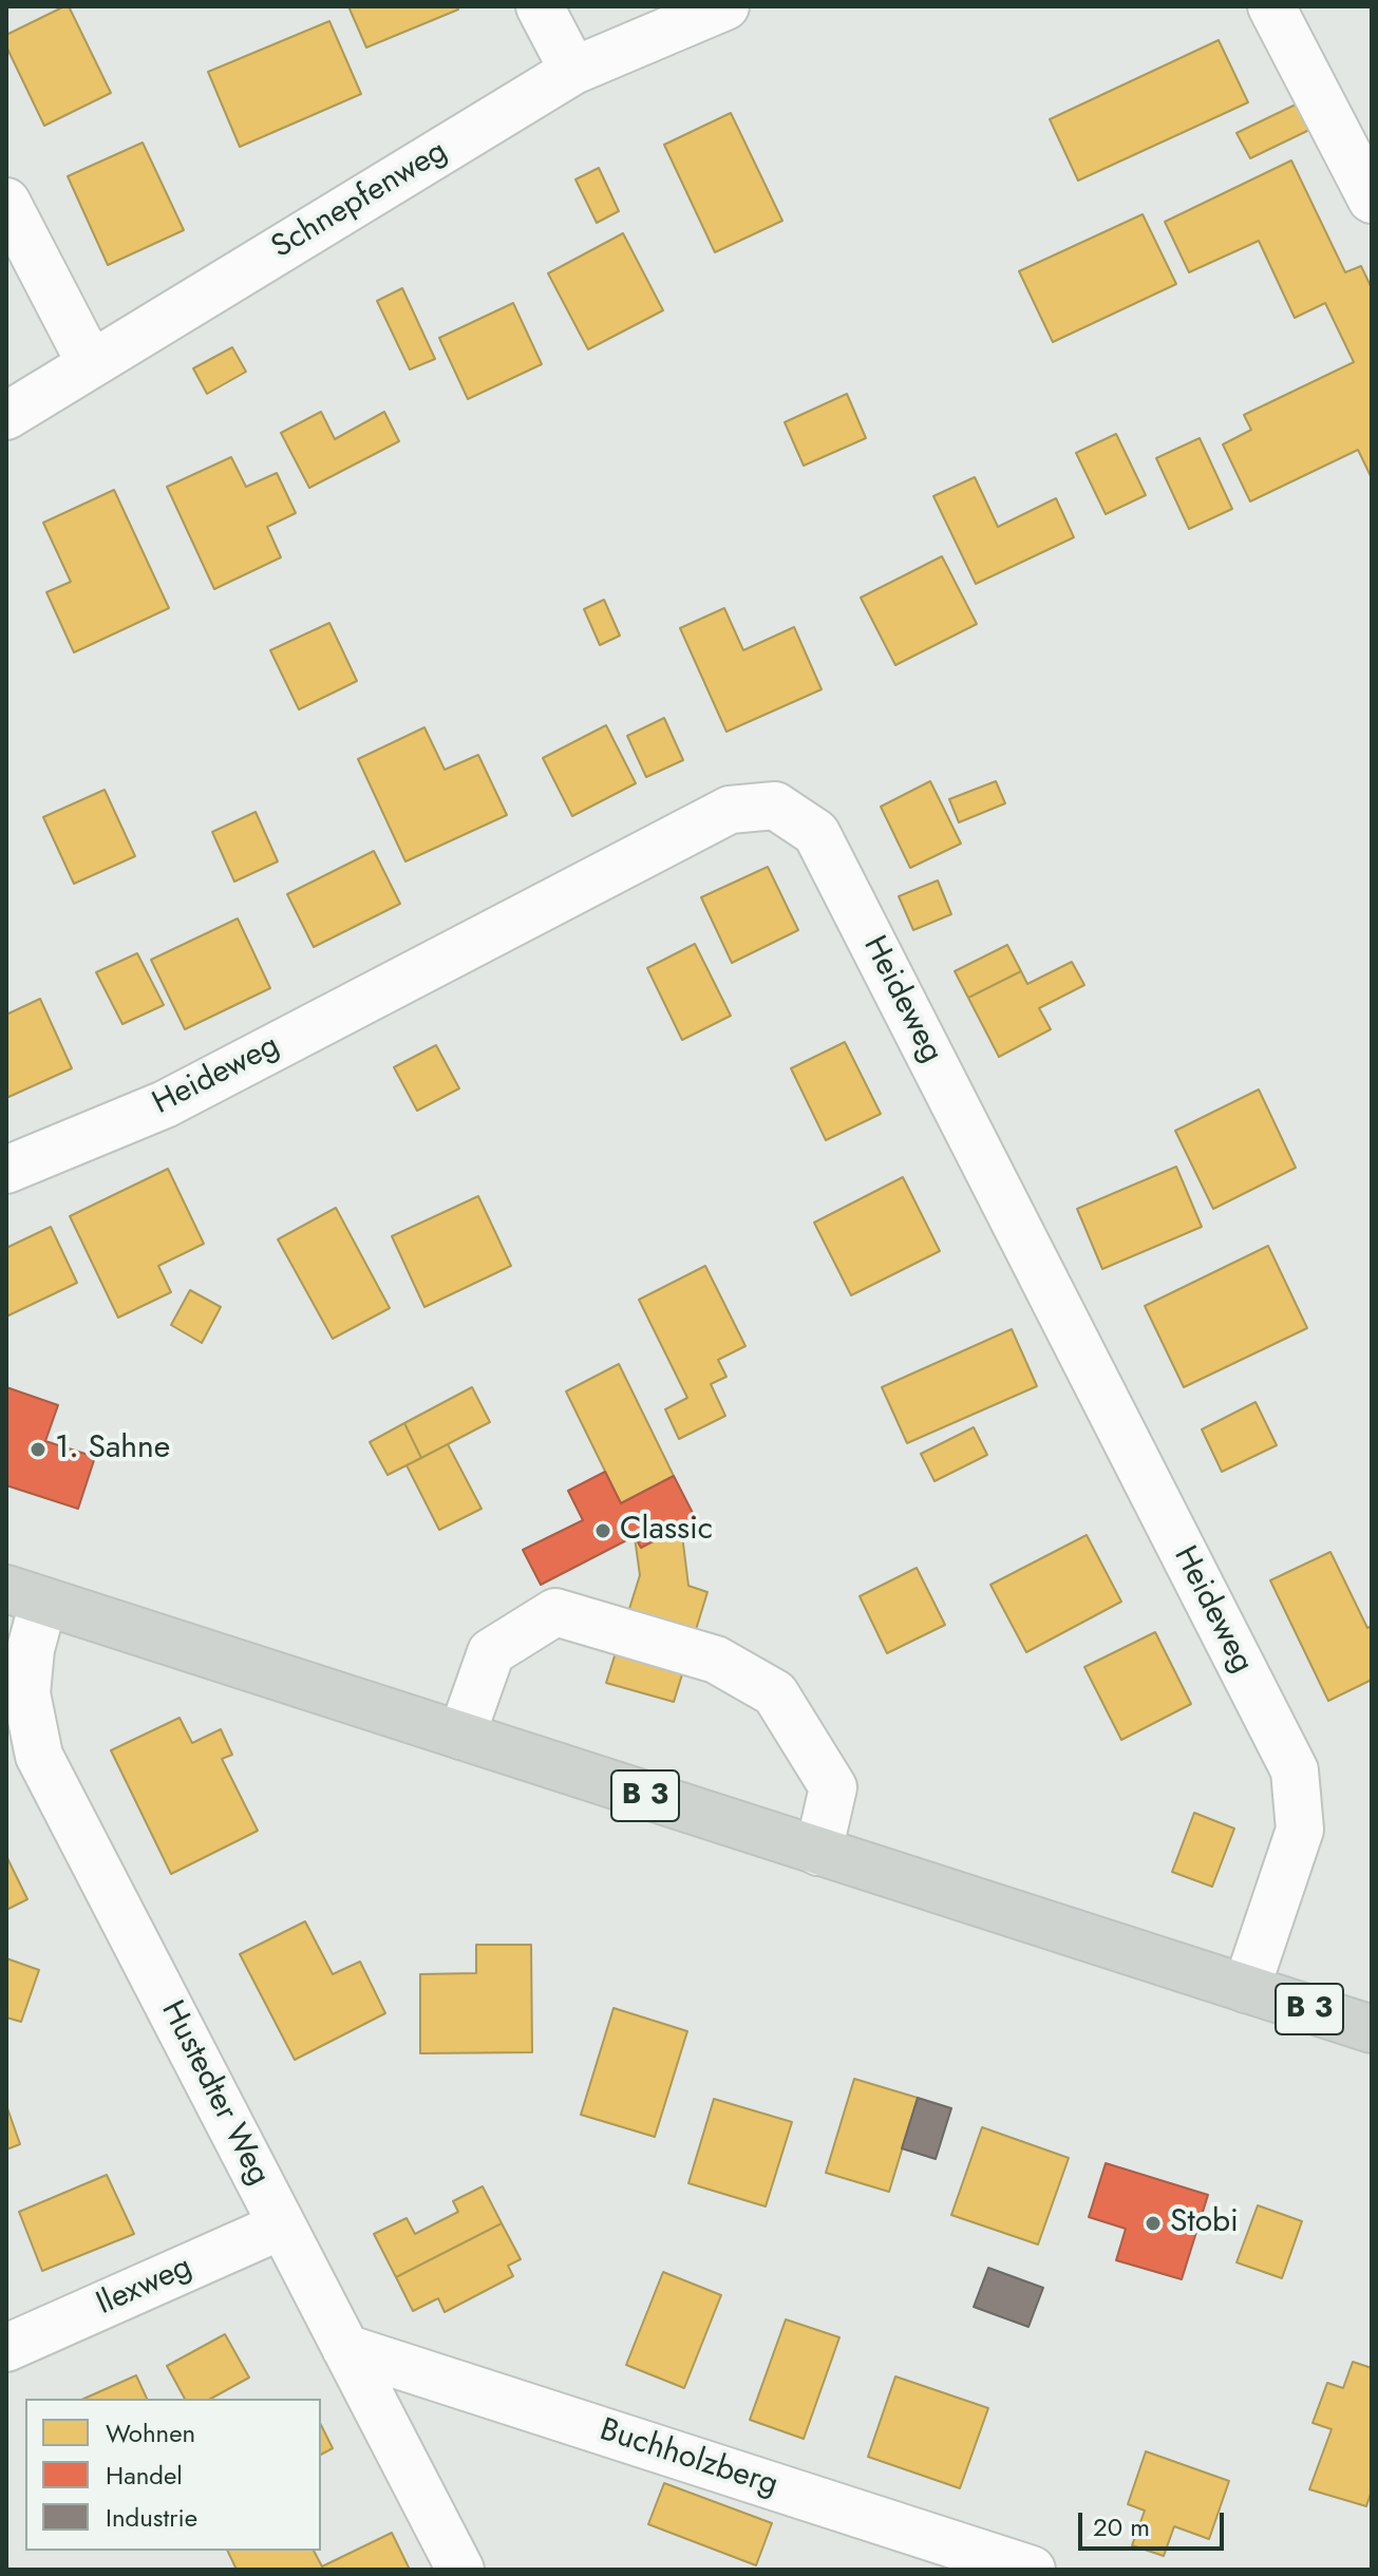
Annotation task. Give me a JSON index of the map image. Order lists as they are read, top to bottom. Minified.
{"streets":{"main road":["B 3"],"street":["Schnepfenweg","Heideweg","Hustedter Weg","Ilexweg","Buchholzberg"]},"crossings":[["Heideweg","B 3"],["B 3","Hustedter Weg"],["Hustedter Weg","Ilexweg"],["Hustedter Weg","Buchholzberg"]],"places":["1. Sahne","Classic","Stobi"],"legend":["Wohnen","Handel","Industrie"],"scale_bar":"20 m"}
